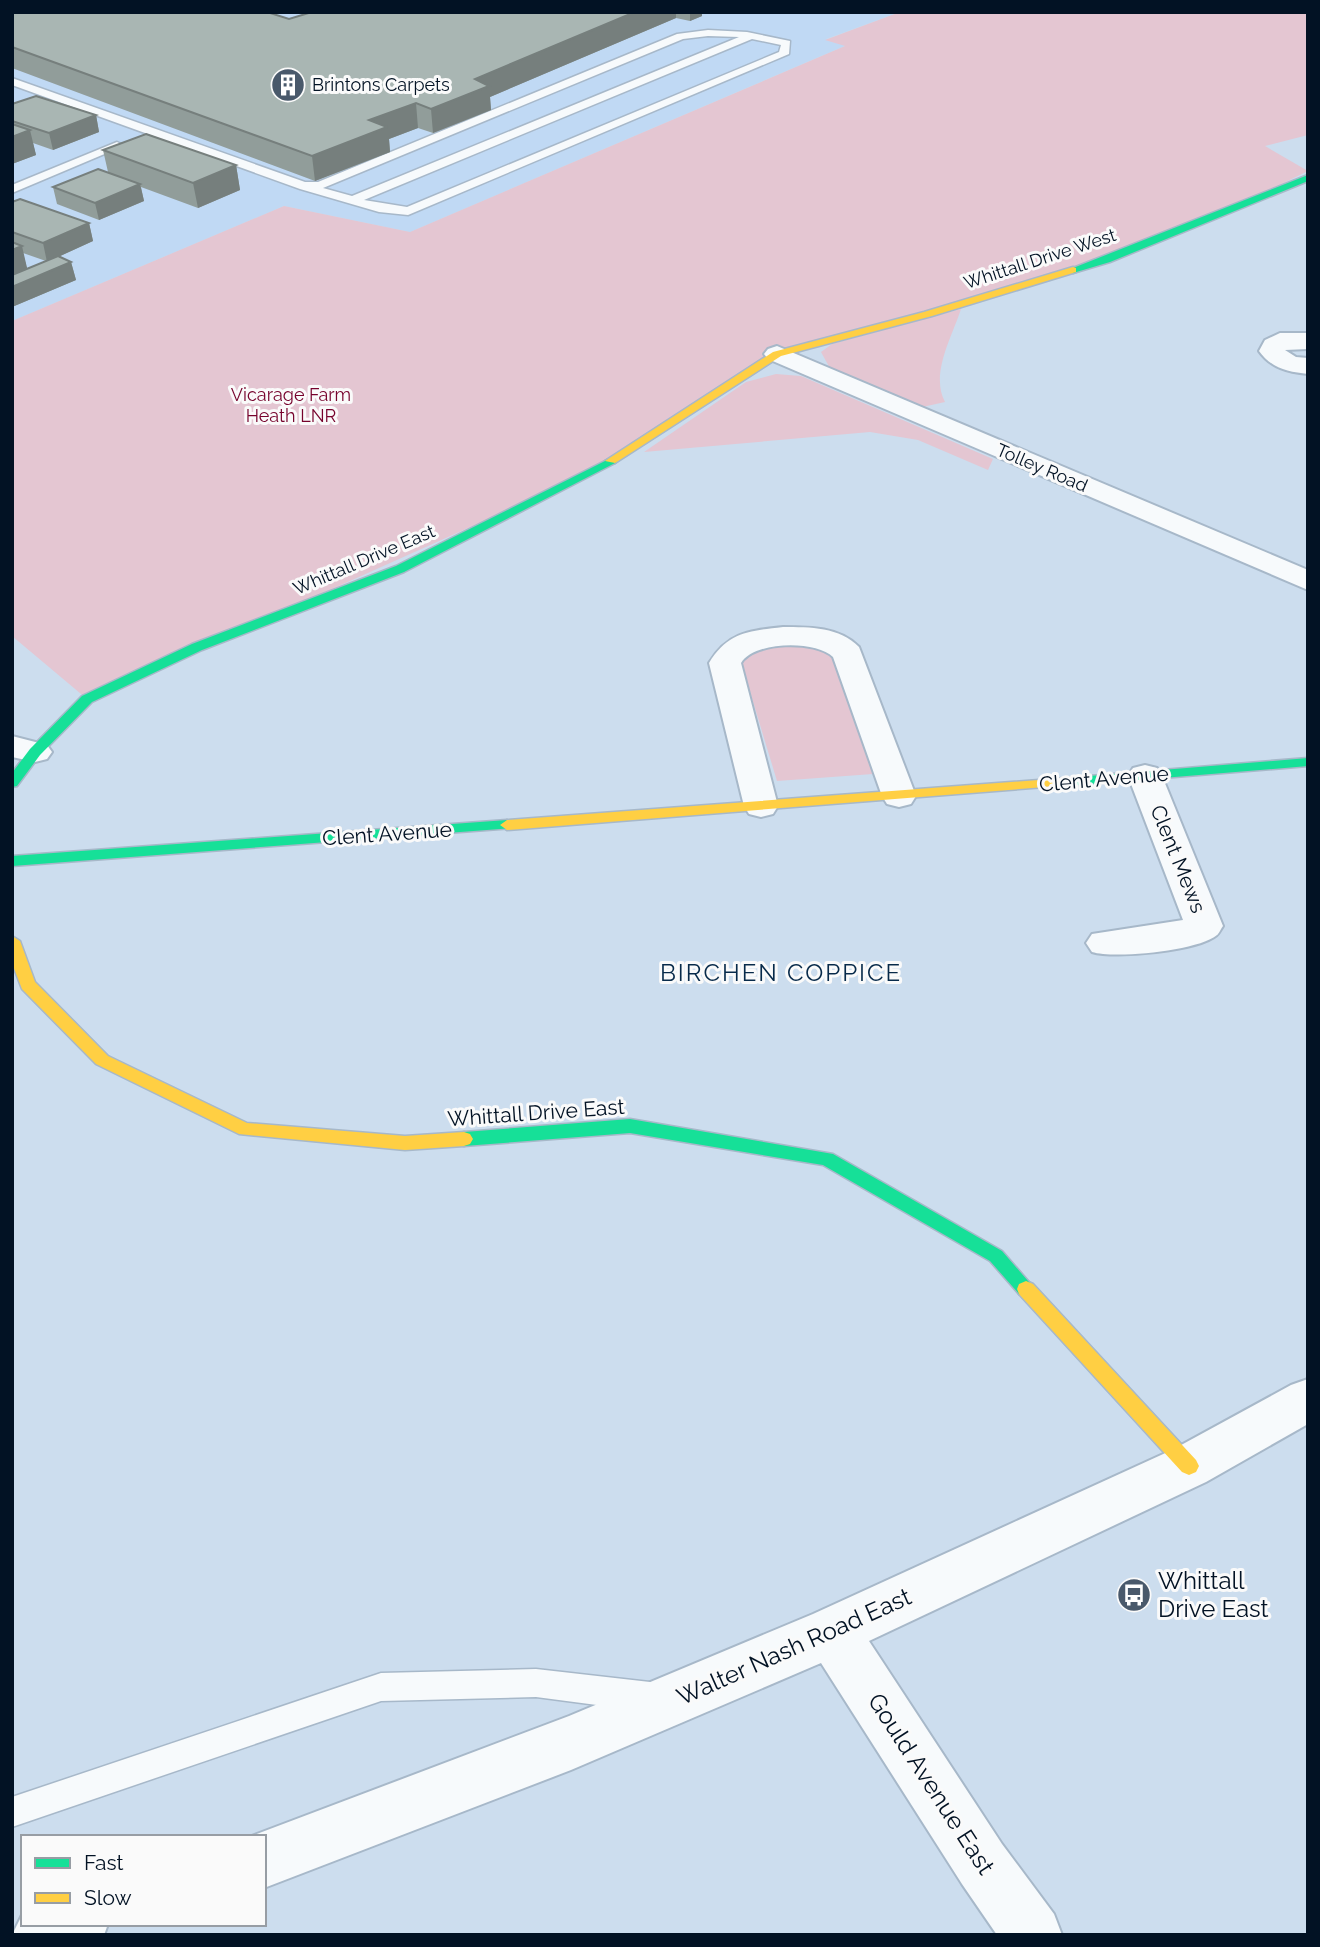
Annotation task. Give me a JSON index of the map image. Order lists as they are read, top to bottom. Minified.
{"streets":{"street":["Whittall Drive West","Tolley Road","Whittall Drive East","Clent Avenue","Clent Mews","Walter Nash Road East","Gould Avenue East"]},"crossings":[["Whittall Drive West","Tolley Road"],["Whittall Drive West","Whittall Drive East"],["Tolley Road","Whittall Drive East"],["Whittall Drive East","Walter Nash Road East"],["Clent Avenue","Clent Mews"],["Walter Nash Road East","Gould Avenue East"]],"districts":["BIRCHEN COPPICE"],"parks":["Vicarage Farm Heath LNR"],"places":{"building":["Brintons Carpets"],"bus stop":["Whittall Drive East"]},"legend":["Fast","Slow"]}
